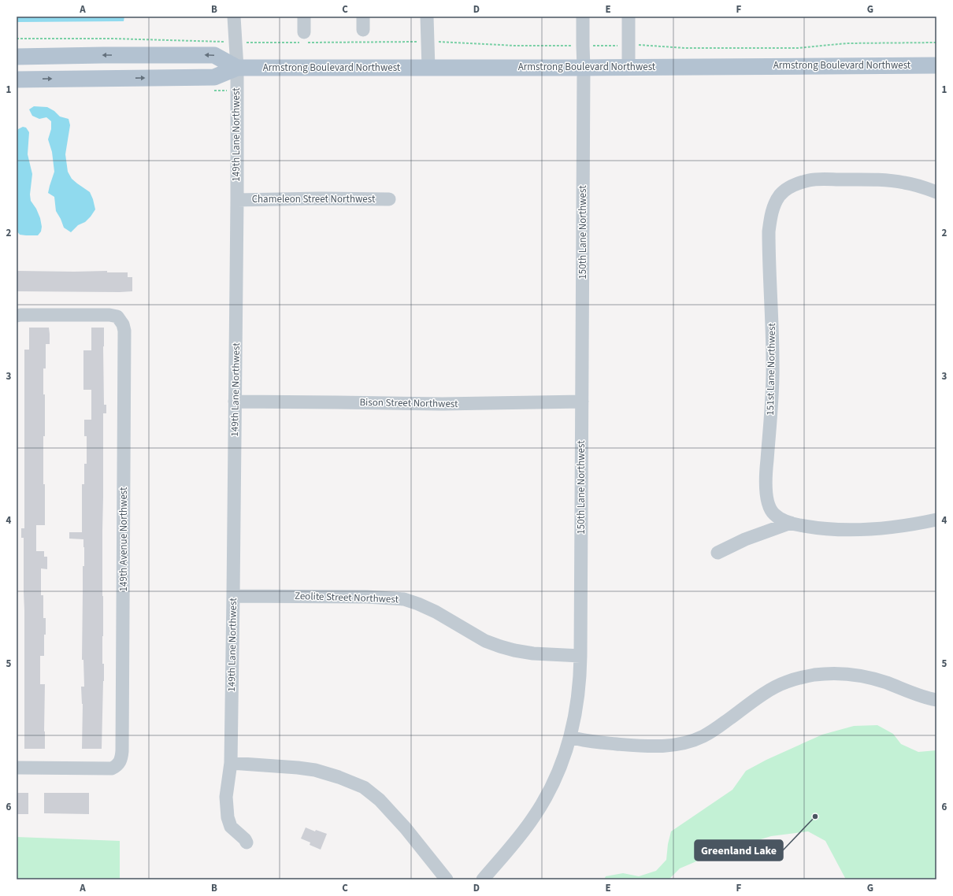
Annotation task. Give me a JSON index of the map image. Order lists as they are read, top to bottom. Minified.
{"streets":{"main road":["Armstrong Boulevard Northwest"],"street":["149th Lane Northwest","Chameleon Street Northwest","150th Lane Northwest","151st Lane Northwest","Bison Street Northwest","149th Avenue Northwest","Zeolite Street Northwest"]},"crossings":[["Armstrong Boulevard Northwest","149th Lane Northwest"],["Armstrong Boulevard Northwest","150th Lane Northwest"],["149th Lane Northwest","Chameleon Street Northwest"],["149th Lane Northwest","Bison Street Northwest"],["149th Lane Northwest","Zeolite Street Northwest"],["150th Lane Northwest","Bison Street Northwest"],["150th Lane Northwest","Zeolite Street Northwest"]],"places":["Greenland Lake"],"grid":{"columns":["A","B","C","D","E","F","G"],"rows":["1","2","3","4","5","6"]}}
